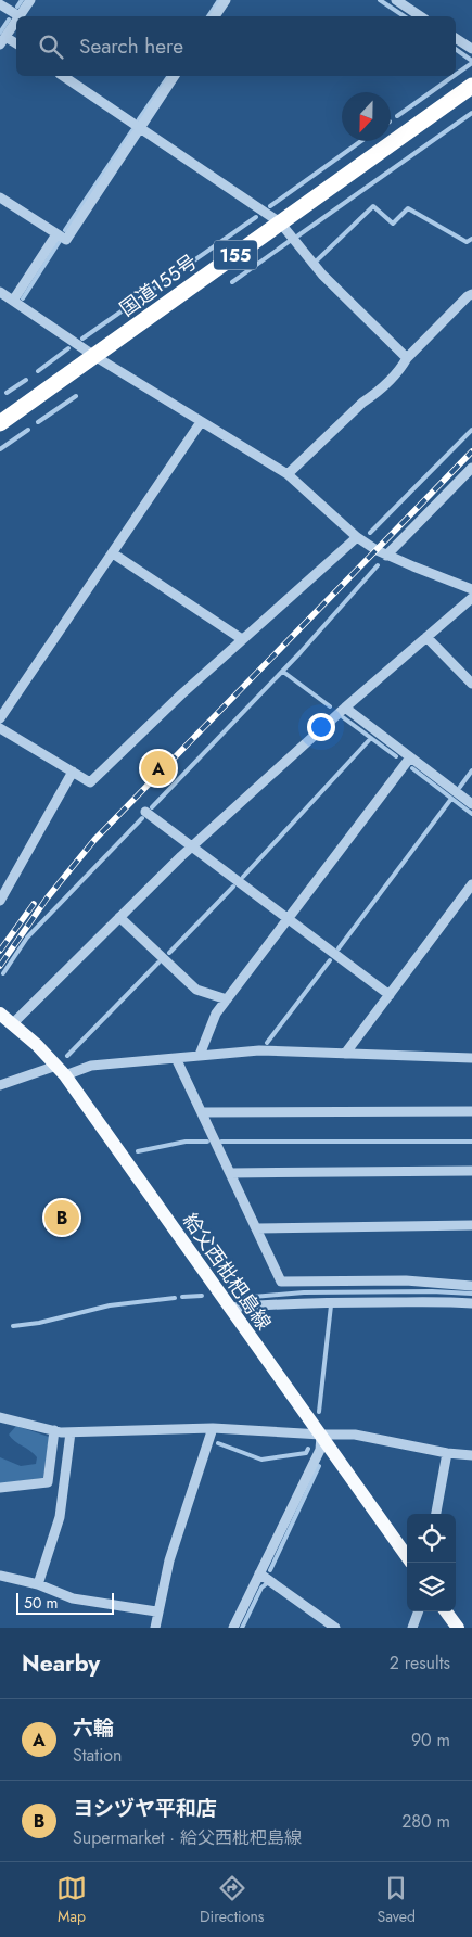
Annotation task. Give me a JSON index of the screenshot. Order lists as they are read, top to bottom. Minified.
{"streets":{"highway":["155","国道155号"],"main road":["給父西枇杷島線"]},"scale_bar":"50 m","north":"bottom","page":{"search":"Search here","pins":["A","B"],"scale":"50 m","heading":["Nearby","2 results"],"list":[{"mark":"A","name":"六輪","note":"Station","value":"90 m"},{"mark":"B","name":"ヨシヅヤ平和店","note":"Supermarket · 給父西枇杷島線","value":"280 m"}],"nav":["Map","Directions","Saved"]}}
